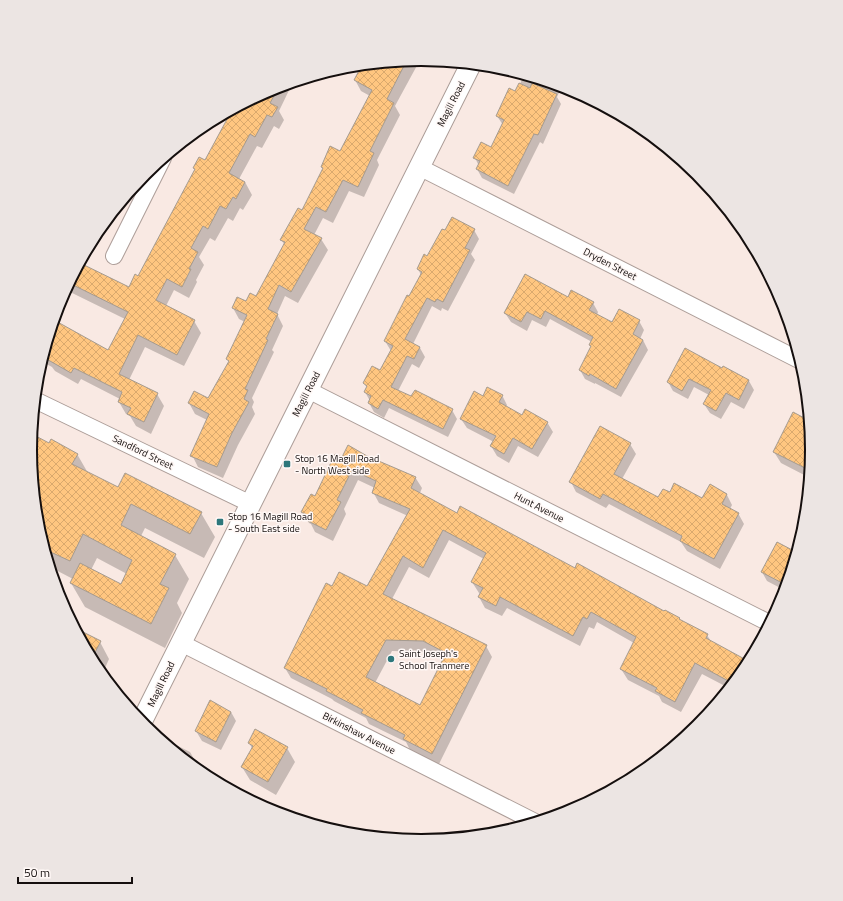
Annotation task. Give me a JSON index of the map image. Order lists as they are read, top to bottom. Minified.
{"streets":{"main road":["Magill Road"],"street":["Dryden Street","Sandford Street","Hunt Avenue","Birkinshaw Avenue"]},"crossings":[["Magill Road","Dryden Street"],["Magill Road","Sandford Street"],["Magill Road","Hunt Avenue"],["Magill Road","Birkinshaw Avenue"]],"places":{"transit":["Stop 16 Magill Road - North West side","Stop 16 Magill Road - South East side"],"other":["Saint Joseph's School Tranmere"]},"scale_bar":"50 m"}
